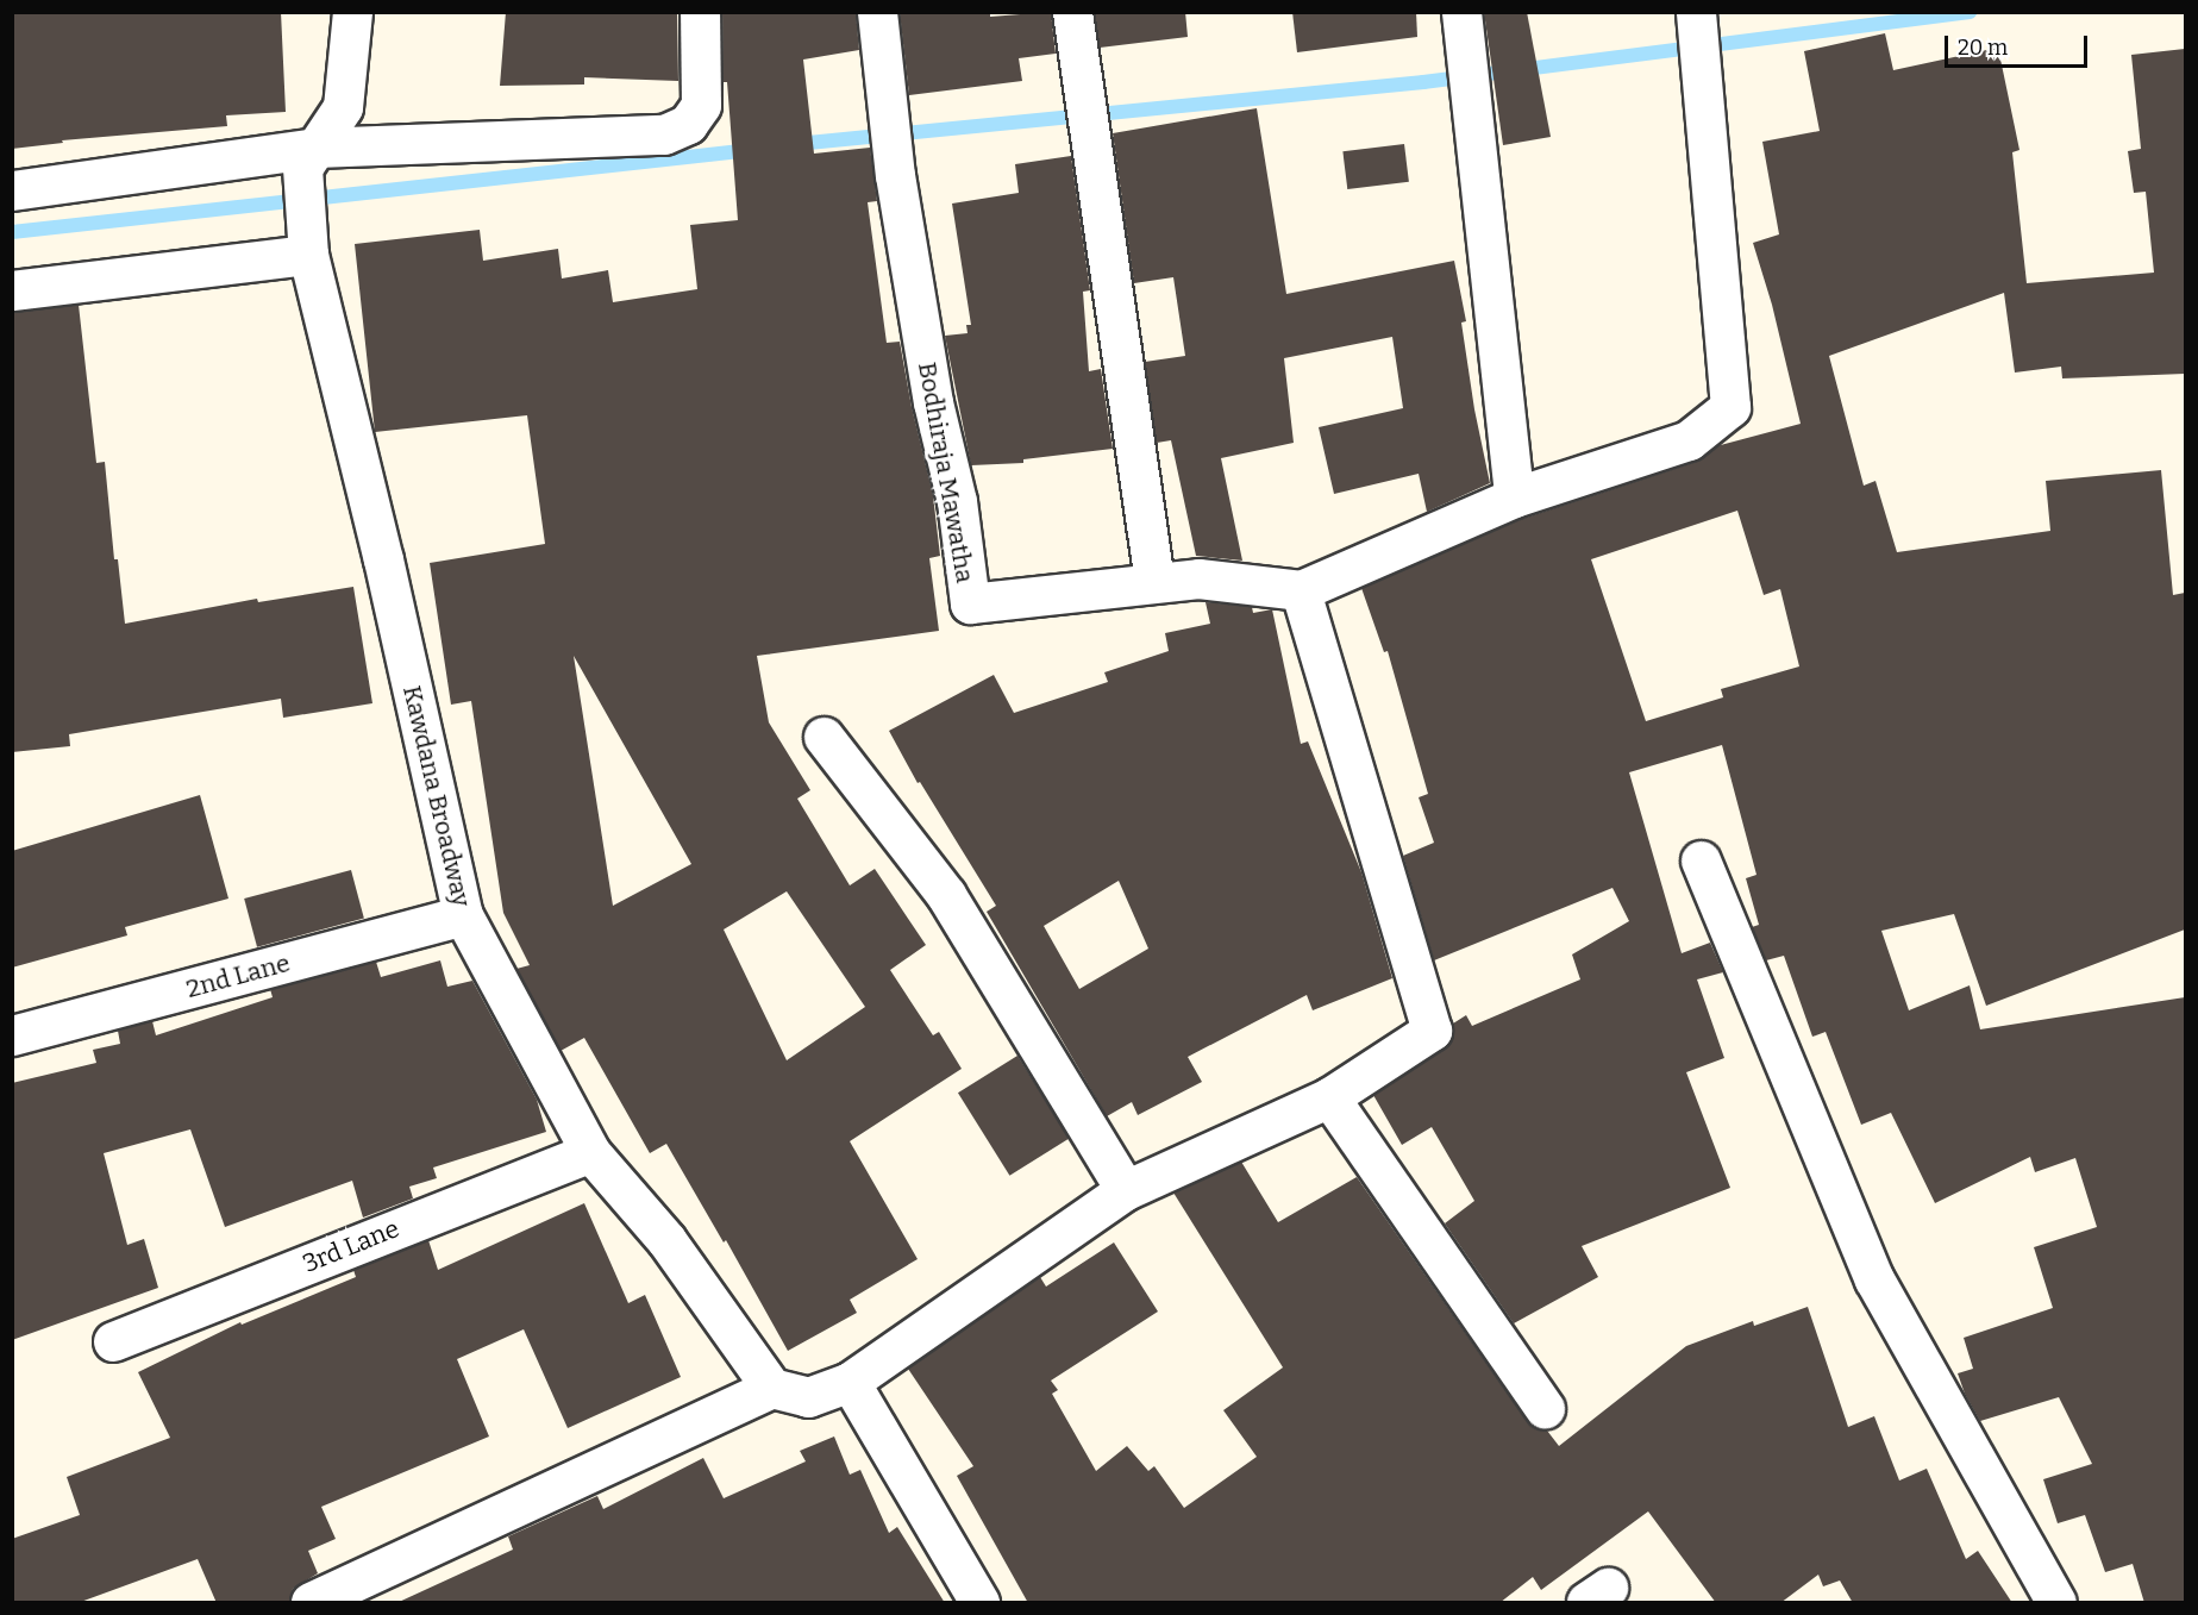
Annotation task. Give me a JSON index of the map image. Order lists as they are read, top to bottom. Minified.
{"streets":{"street":["Bodhiraja Mawatha","Kawdana Broadway","2nd Lane","3rd Lane"]},"crossings":[["Kawdana Broadway","2nd Lane"],["Kawdana Broadway","3rd Lane"]],"scale_bar":"20 m"}
